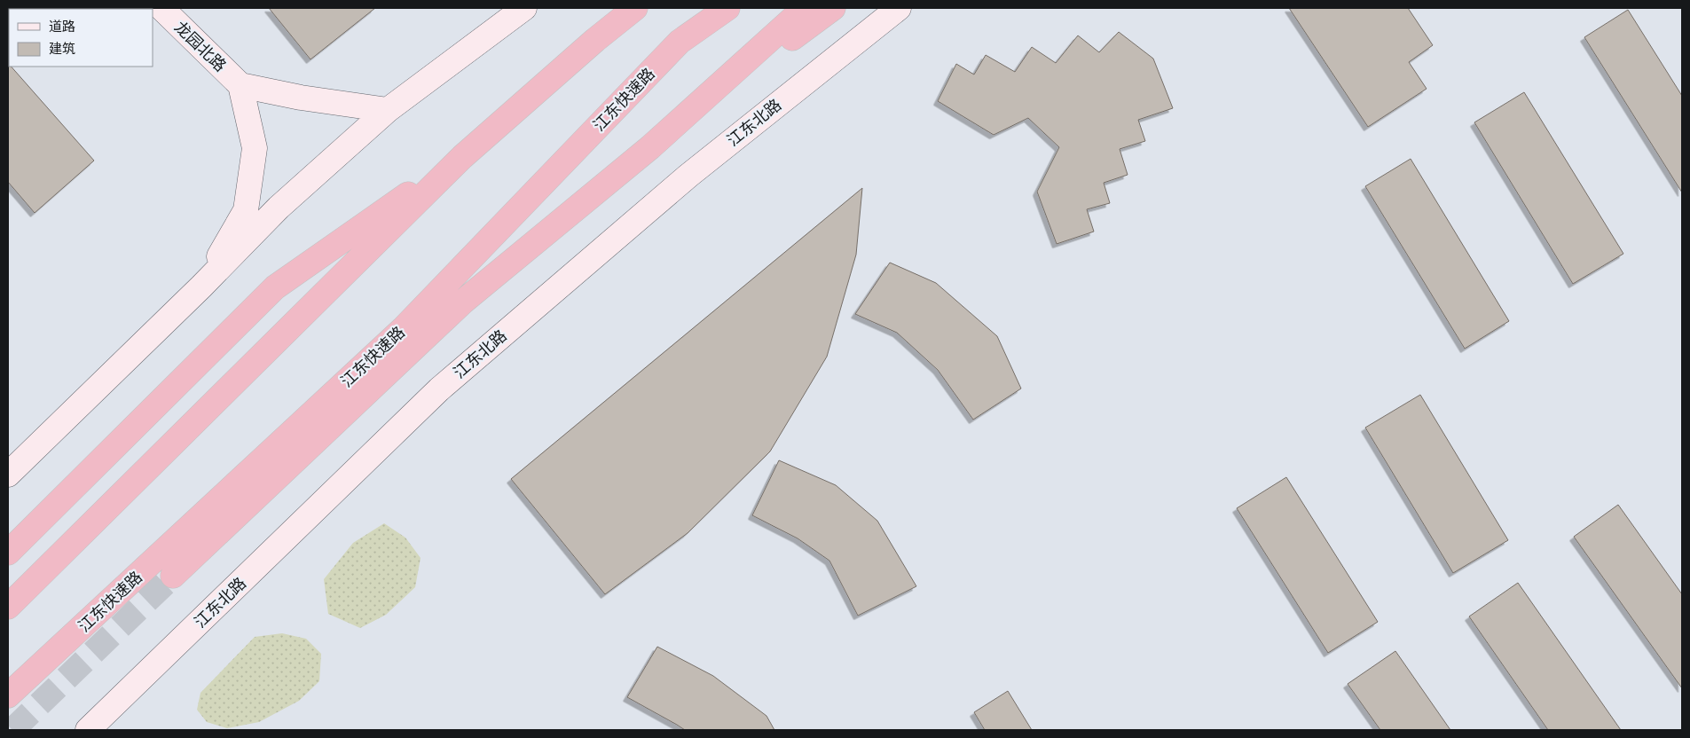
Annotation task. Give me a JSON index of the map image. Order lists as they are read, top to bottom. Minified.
{"streets":{"highway":["江东快速路"],"main road":["龙园北路","江东北路"]},"legend":["道路","建筑"]}
